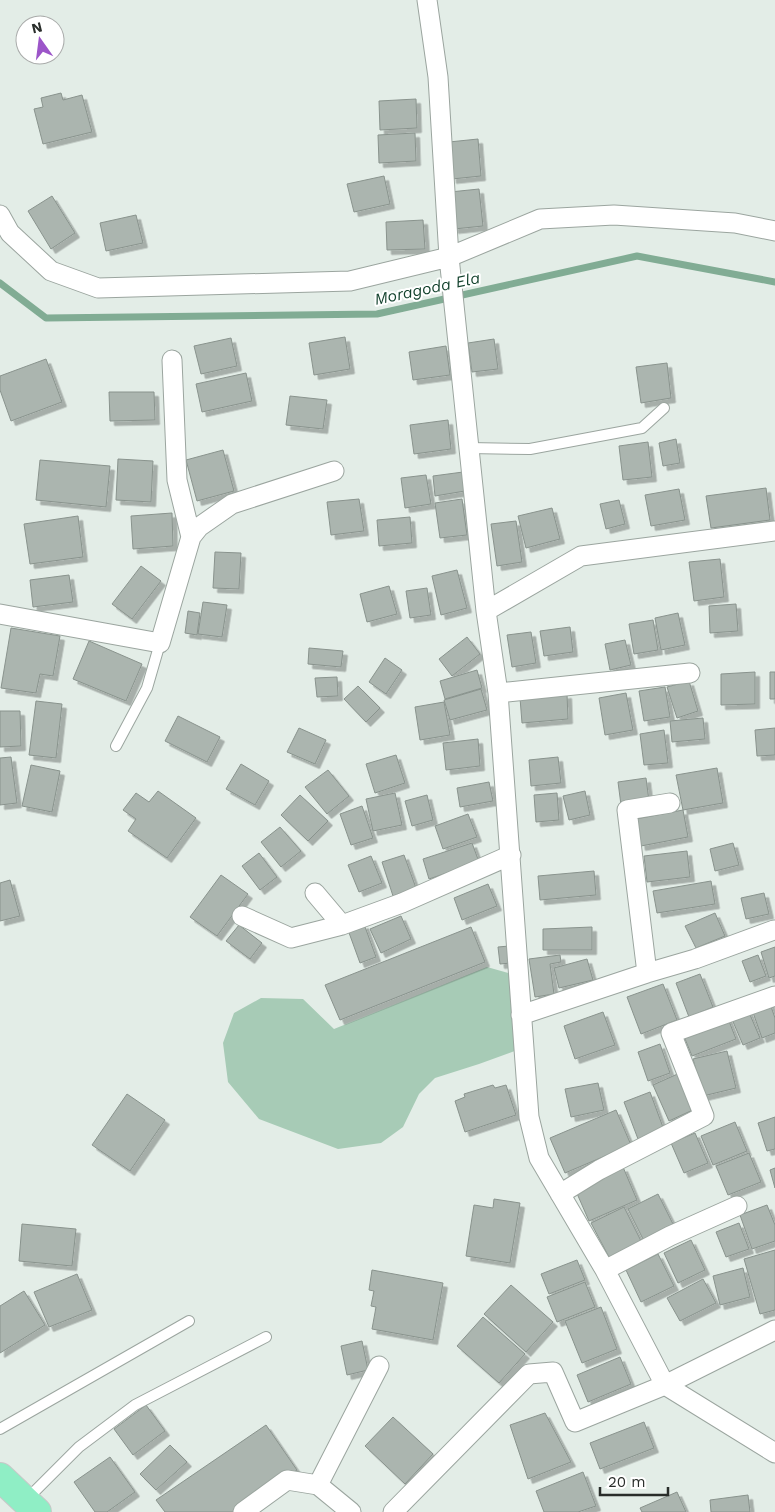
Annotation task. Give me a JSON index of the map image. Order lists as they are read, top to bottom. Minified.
{"water":["Moragoda Ela"],"scale_bar":"20 m","north":"top"}
